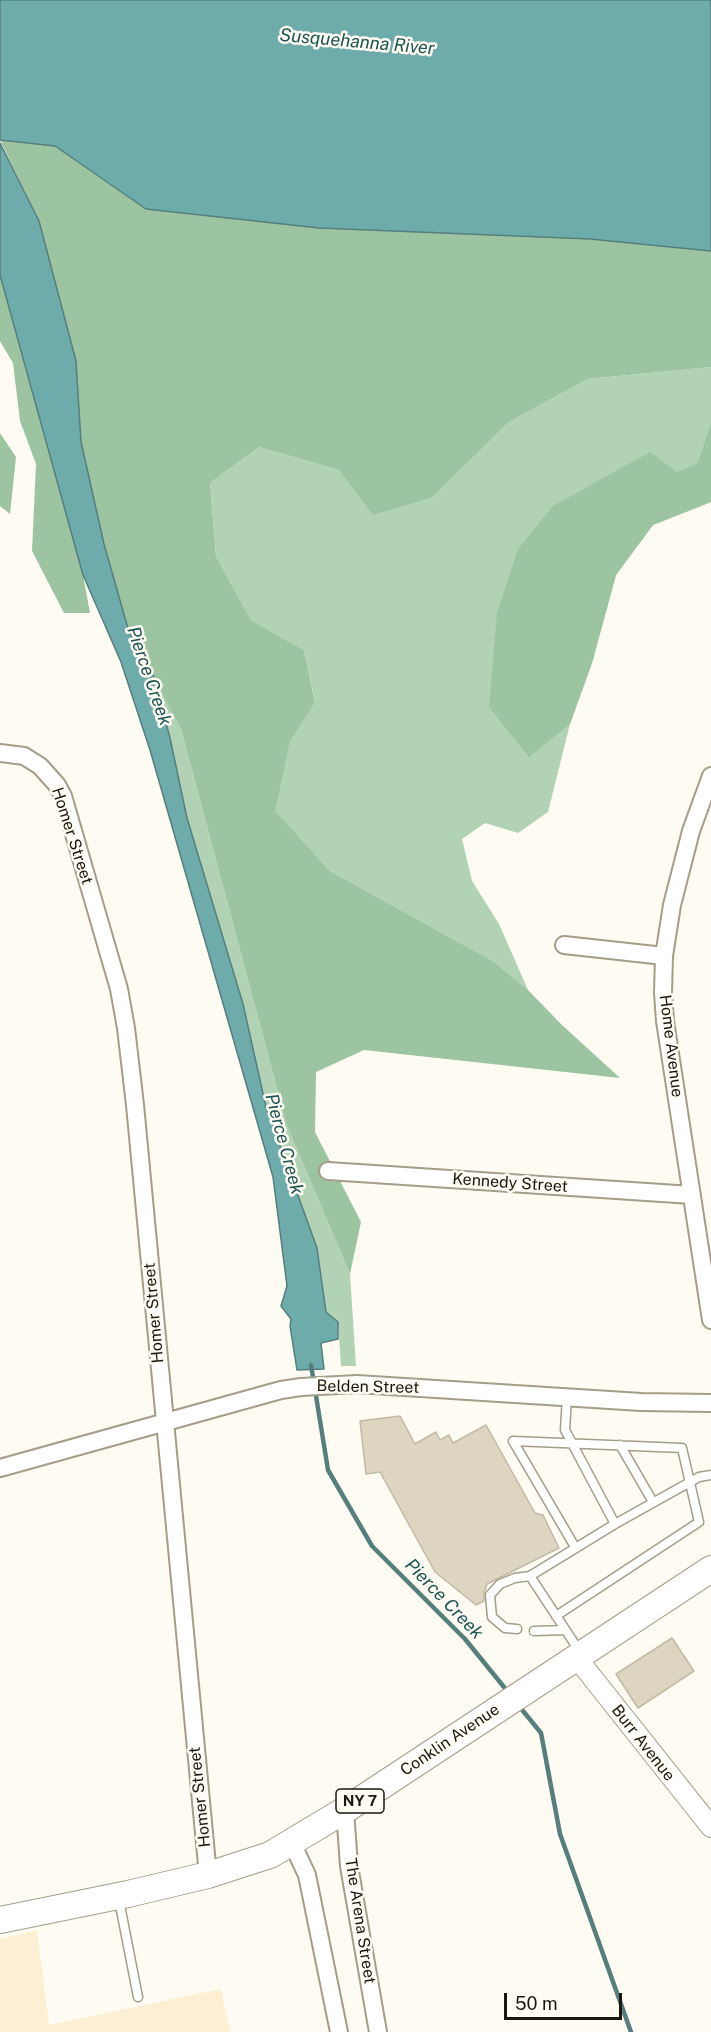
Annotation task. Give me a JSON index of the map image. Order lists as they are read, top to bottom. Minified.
{"streets":{"main road":["Conklin Avenue","NY 7"],"street":["Homer Street","Home Avenue","Kennedy Street","Belden Street","Burr Avenue","The Arena Street"]},"crossings":[["Homer Street","Belden Street"],["Homer Street","Conklin Avenue"],["Home Avenue","Kennedy Street"],["Conklin Avenue","Burr Avenue"],["Conklin Avenue","The Arena Street"]],"water":["Susquehanna River","Pierce Creek"],"scale_bar":"50 m"}
